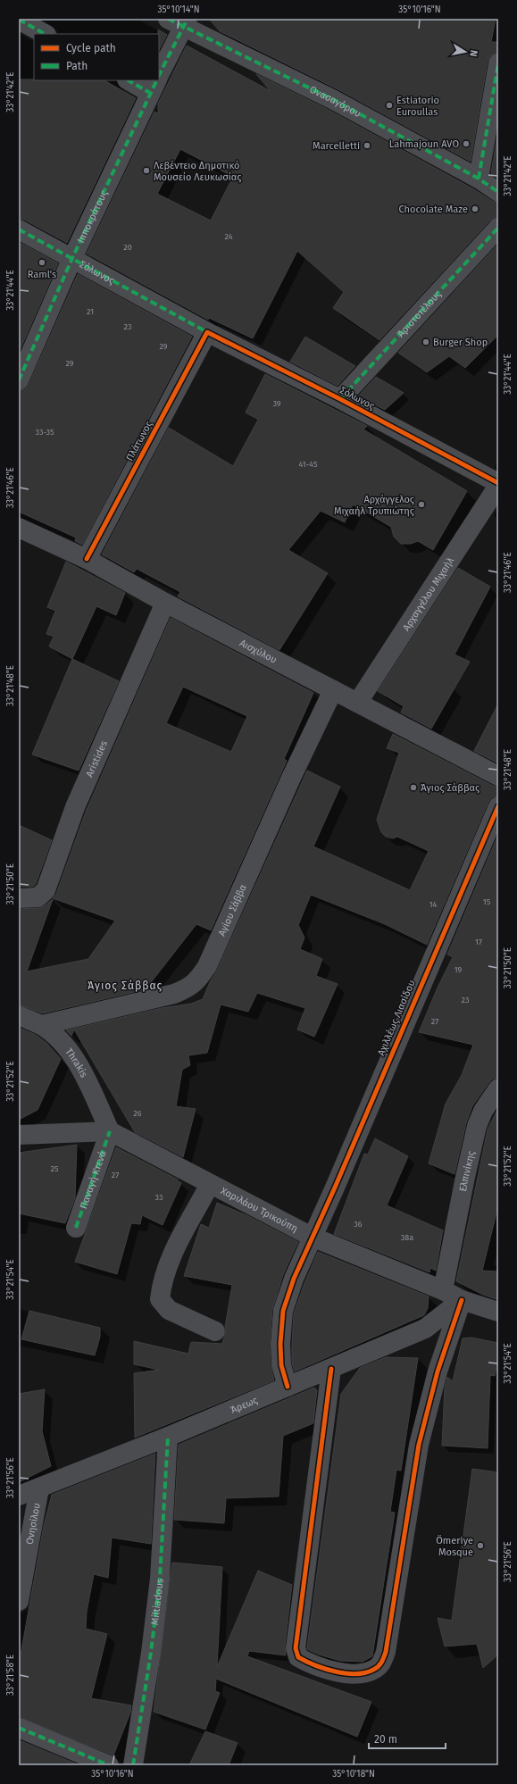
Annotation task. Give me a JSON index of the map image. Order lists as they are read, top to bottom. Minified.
{"streets":{"street":["Ονασαγόρου","Ιπποκράτους","Σόλωνος","Ἀριστοτέλους","Πλάτωνος","Αρχαγγέλου Μιχαήλ","Αισχύλου","Aristides","Αγίου Σάββα","Αχιλλέως Λιασίδου","Thrakis","Ελπινίκης","Παναγή Κτενά","Χαριλάου Τρικούπη","Άρεως","Ονησίλου","Miltiadous"]},"crossings":[["Ονασαγόρου","Ιπποκράτους"],["Ιπποκράτους","Σόλωνος"],["Σόλωνος","Ἀριστοτέλους"],["Σόλωνος","Πλάτωνος"],["Σόλωνος","Αρχαγγέλου Μιχαήλ"],["Πλάτωνος","Αισχύλου"],["Αρχαγγέλου Μιχαήλ","Αισχύλου"],["Αισχύλου","Aristides"],["Αισχύλου","Αγίου Σάββα"],["Αγίου Σάββα","Thrakis"],["Αχιλλέως Λιασίδου","Χαριλάου Τρικούπη"],["Αχιλλέως Λιασίδου","Άρεως"],["Thrakis","Παναγή Κτενά"],["Thrakis","Χαριλάου Τρικούπη"],["Ελπινίκης","Χαριλάου Τρικούπη"],["Παναγή Κτενά","Χαριλάου Τρικούπη"],["Χαριλάου Τρικούπη","Άρεως"],["Άρεως","Ονησίλου"],["Άρεως","Miltiadous"]],"districts":["Άγιος Σάββας"],"places":["Estiatorio Euroullas","Lahmajoun AVO","Marcelletti","Λεβέντειο Δημοτικό Μουσείο Λευκωσίας","Chocolate Maze","Raml's","Burger Shop","Αρχάγγελος Μιχαήλ Τρυπιώτης","Άγιος Σάββας","Ömeriye Mosque"],"house_numbers":["24","20","21","23","29","29","39","33-35","41-45","15","14","17","19","23","27","26","25","27","33","36","38a"],"legend":["Cycle path","Path"],"scale_bar":"20 m","north":"right","coordinates":["35°10'14\"N","35°10'16\"N","33°21'42\"E","33°21'44\"E","33°21'46\"E","33°21'48\"E","33°21'50\"E","33°21'52\"E","33°21'54\"E","33°21'56\"E","33°21'58\"E","35°10'18\"N"]}
